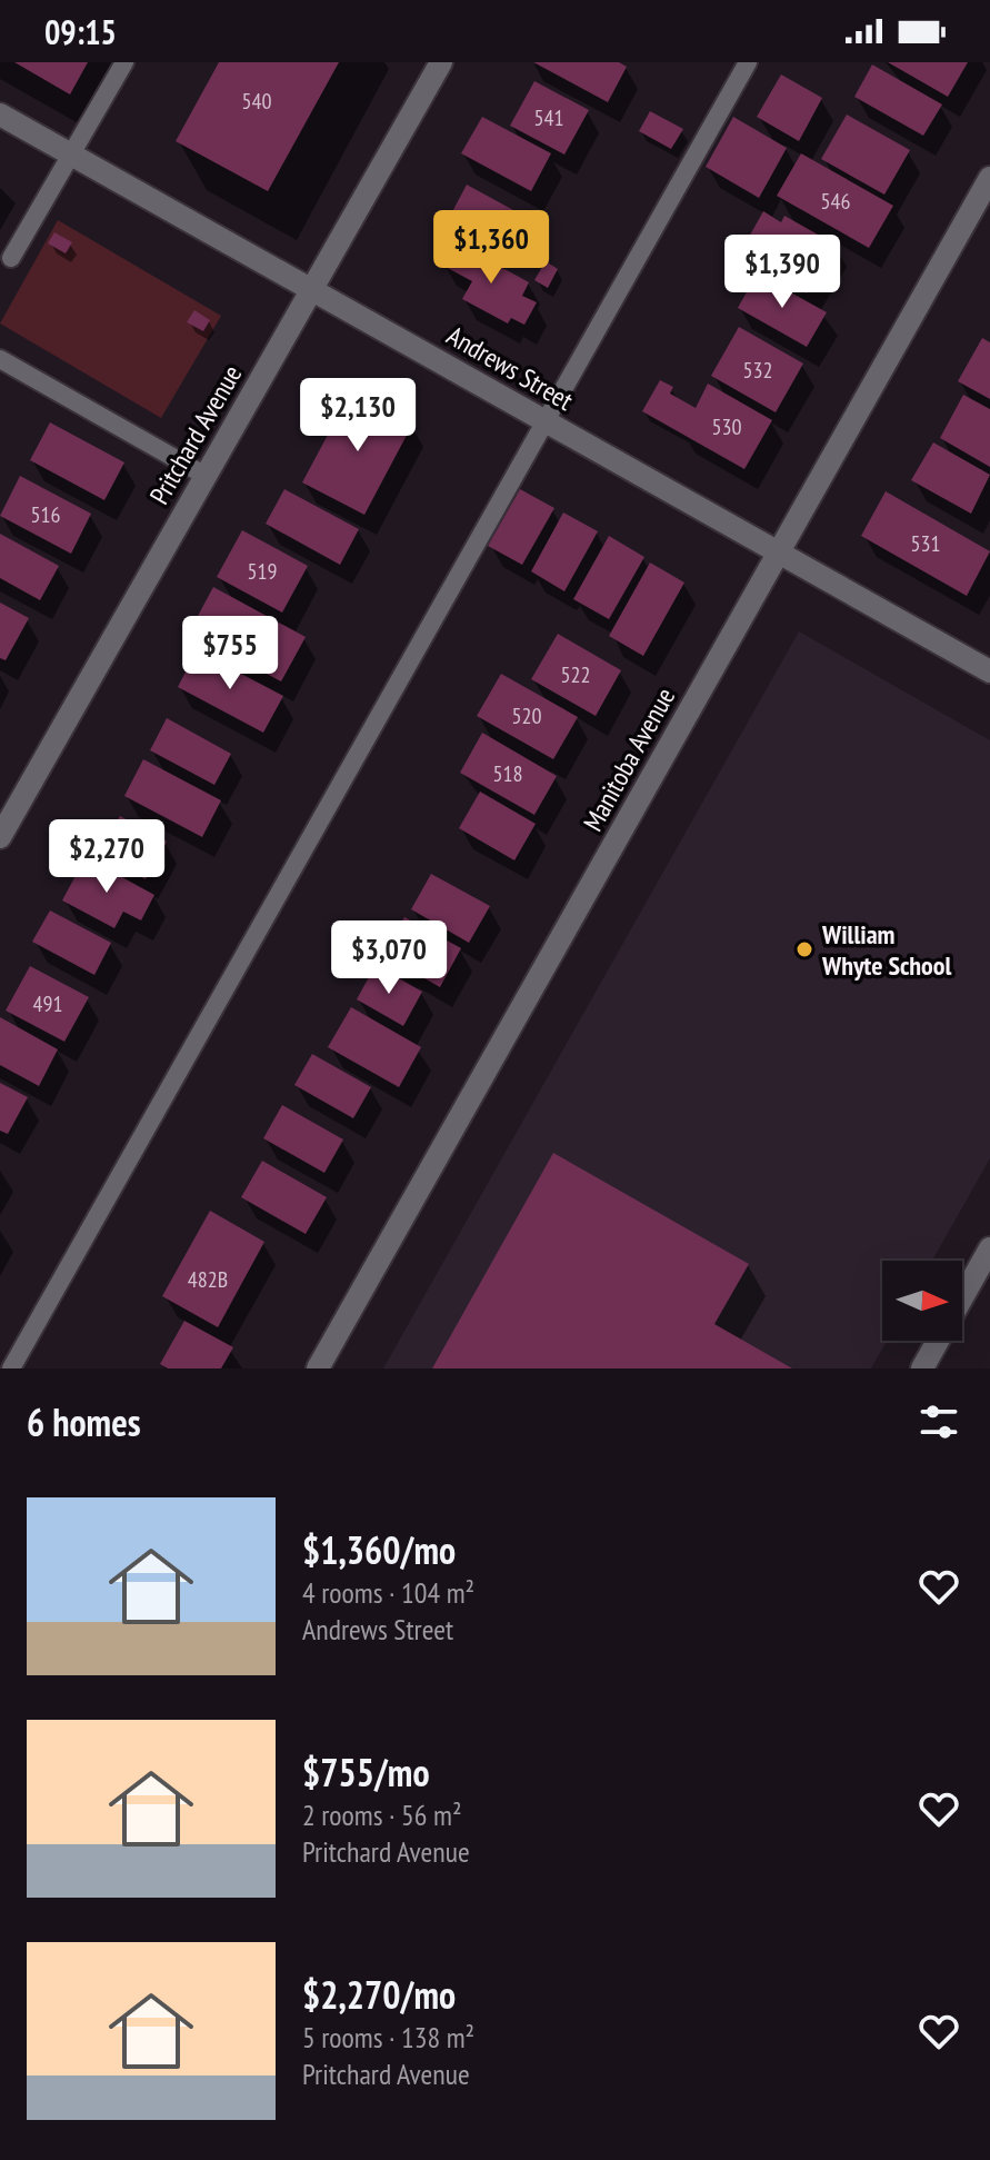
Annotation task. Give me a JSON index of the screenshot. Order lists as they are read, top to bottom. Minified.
{"streets":{"street":["Andrews Street","Pritchard Avenue","Manitoba Avenue"]},"crossings":[["Andrews Street","Pritchard Avenue"],["Andrews Street","Manitoba Avenue"]],"places":["William Whyte School"],"house_numbers":["540","541","546","532","530","516","531","519","522","520","518","491","482B"],"north":"right","page":{"status":"09:15","price":["$1,360","$1,390","$2,130","$755","$2,270","$3,070"],"heading":"6 homes","list":[{"name":"$1,360/mo","note":"4 rooms · 104 m² · Andrews Street"},{"name":"$755/mo","note":"2 rooms · 56 m² · Pritchard Avenue"},{"name":"$2,270/mo","note":"5 rooms · 138 m² · Pritchard Avenue"}]}}
